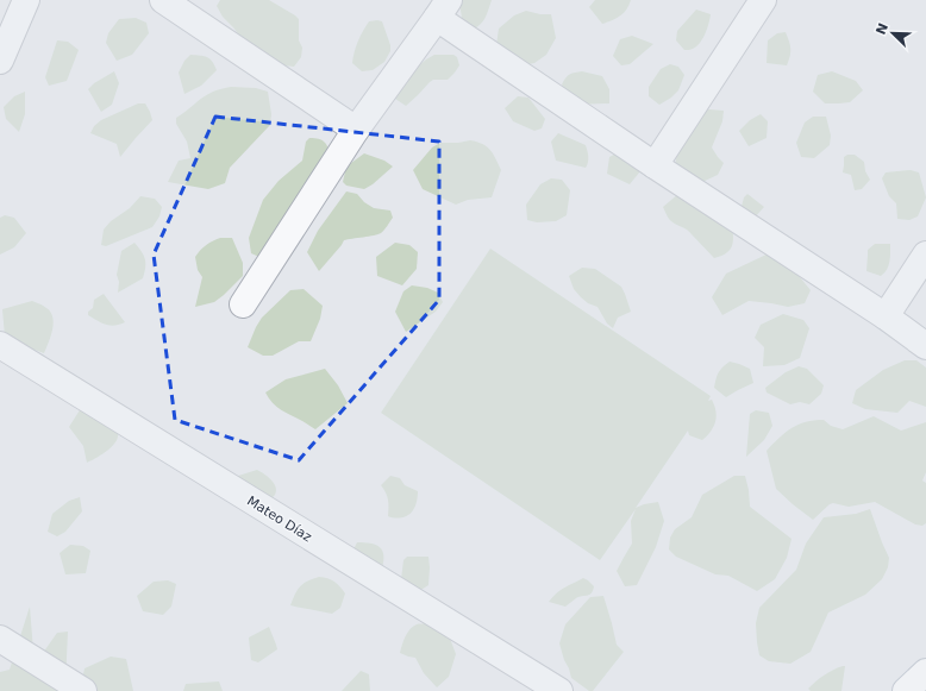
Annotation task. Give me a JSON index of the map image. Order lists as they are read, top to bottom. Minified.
{"streets":{"street":["Mateo Díaz"]},"north":"top left"}
